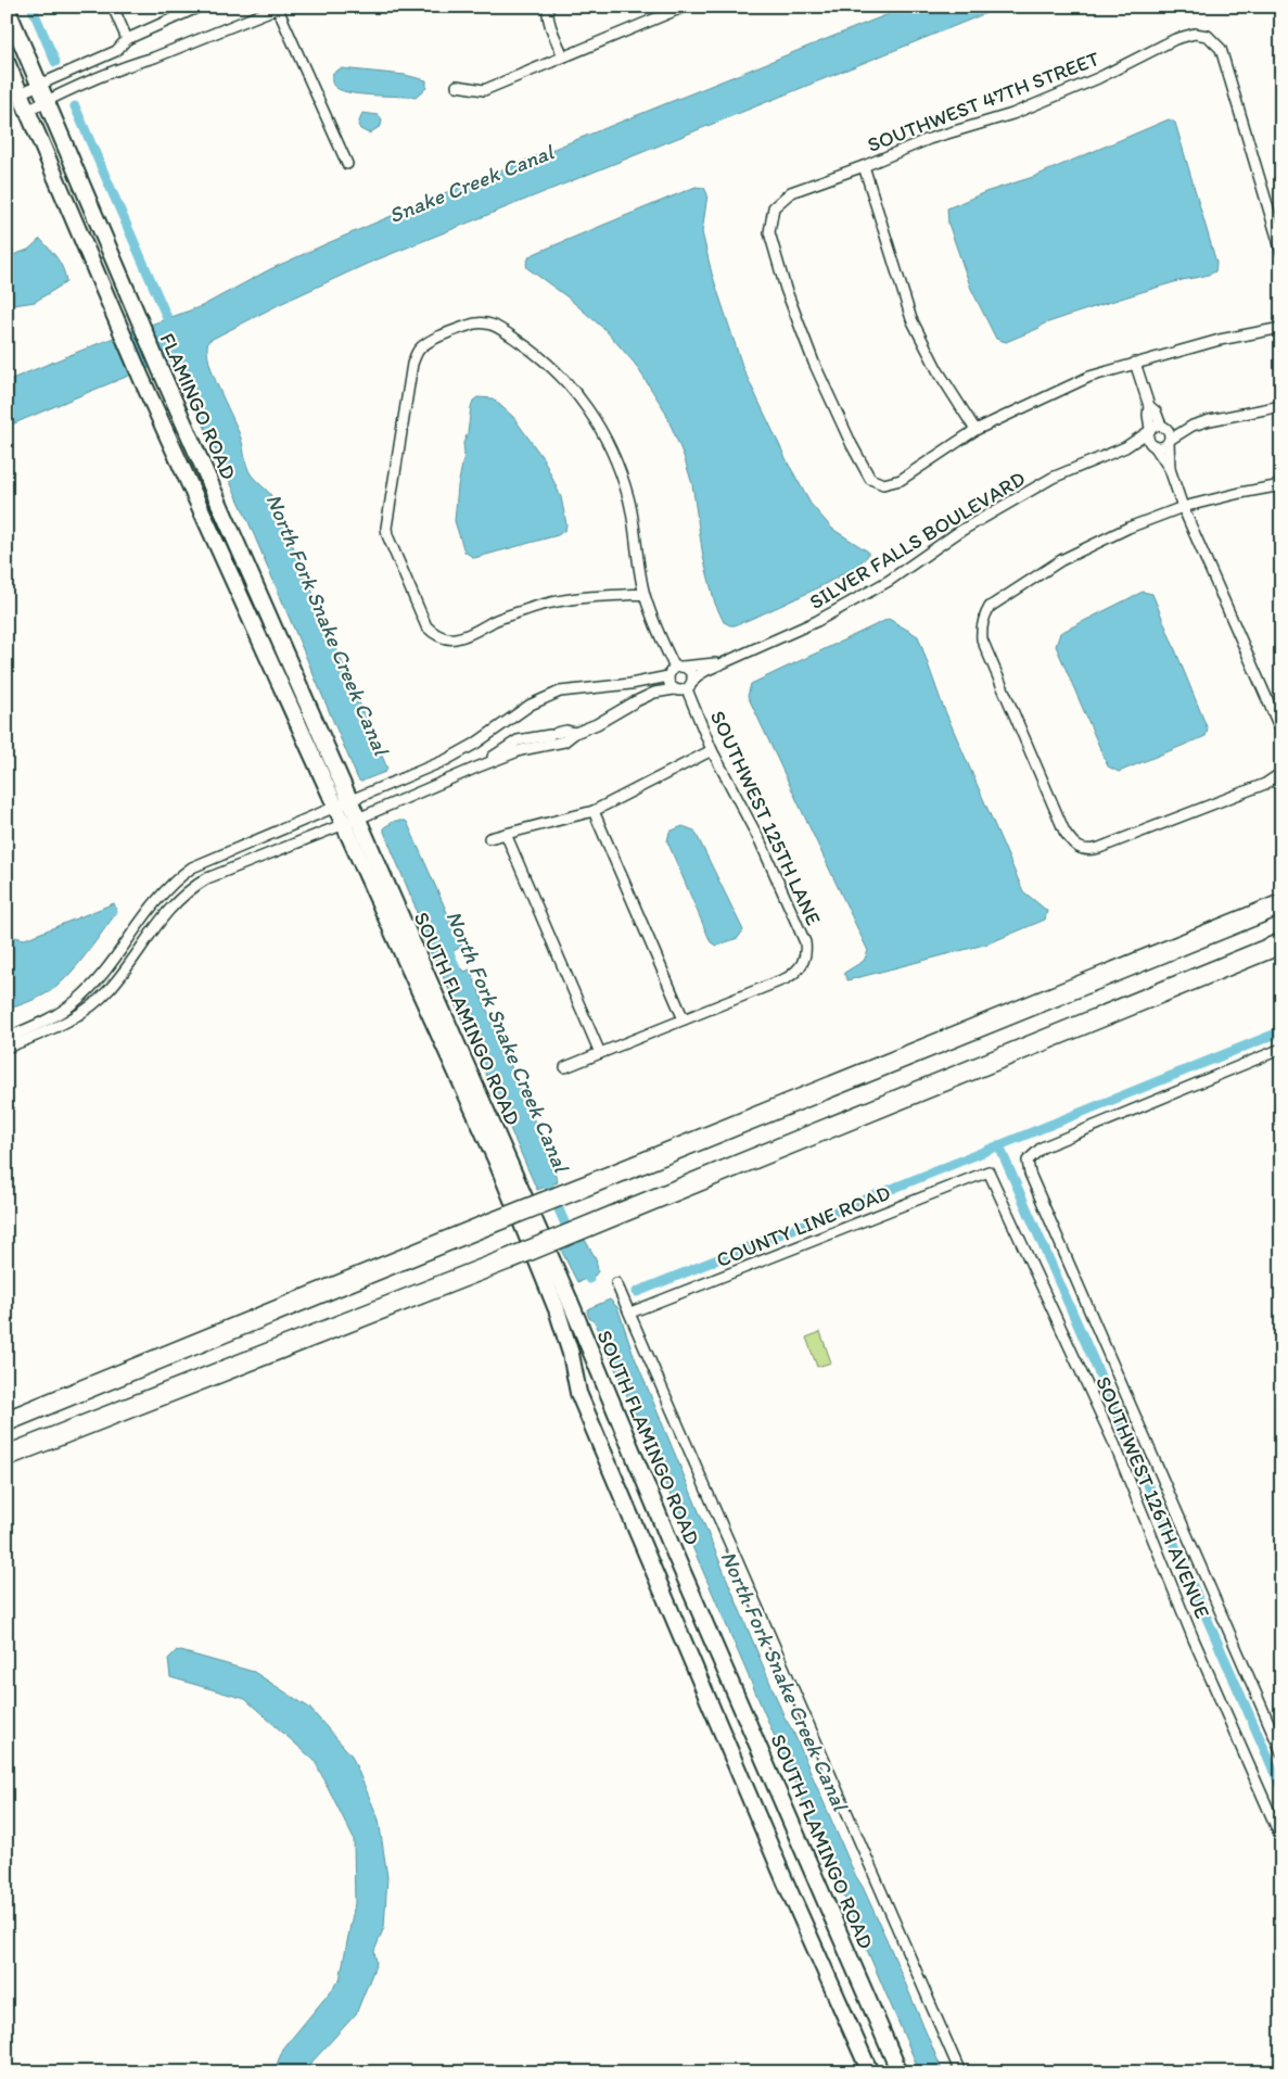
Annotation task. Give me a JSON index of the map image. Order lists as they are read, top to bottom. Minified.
{"streets":{"main road":["FLAMINGO ROAD","SOUTH FLAMINGO ROAD"],"street":["SOUTHWEST 47TH STREET","SILVER FALLS BOULEVARD","SOUTHWEST 125TH LANE","COUNTY LINE ROAD","SOUTHWEST 126TH AVENUE"]},"crossings":[["FLAMINGO ROAD","SOUTH FLAMINGO ROAD"],["SILVER FALLS BOULEVARD","SOUTHWEST 125TH LANE"],["COUNTY LINE ROAD","SOUTHWEST 126TH AVENUE"]],"water":["Snake Creek Canal","North Fork Snake Creek Canal"]}
